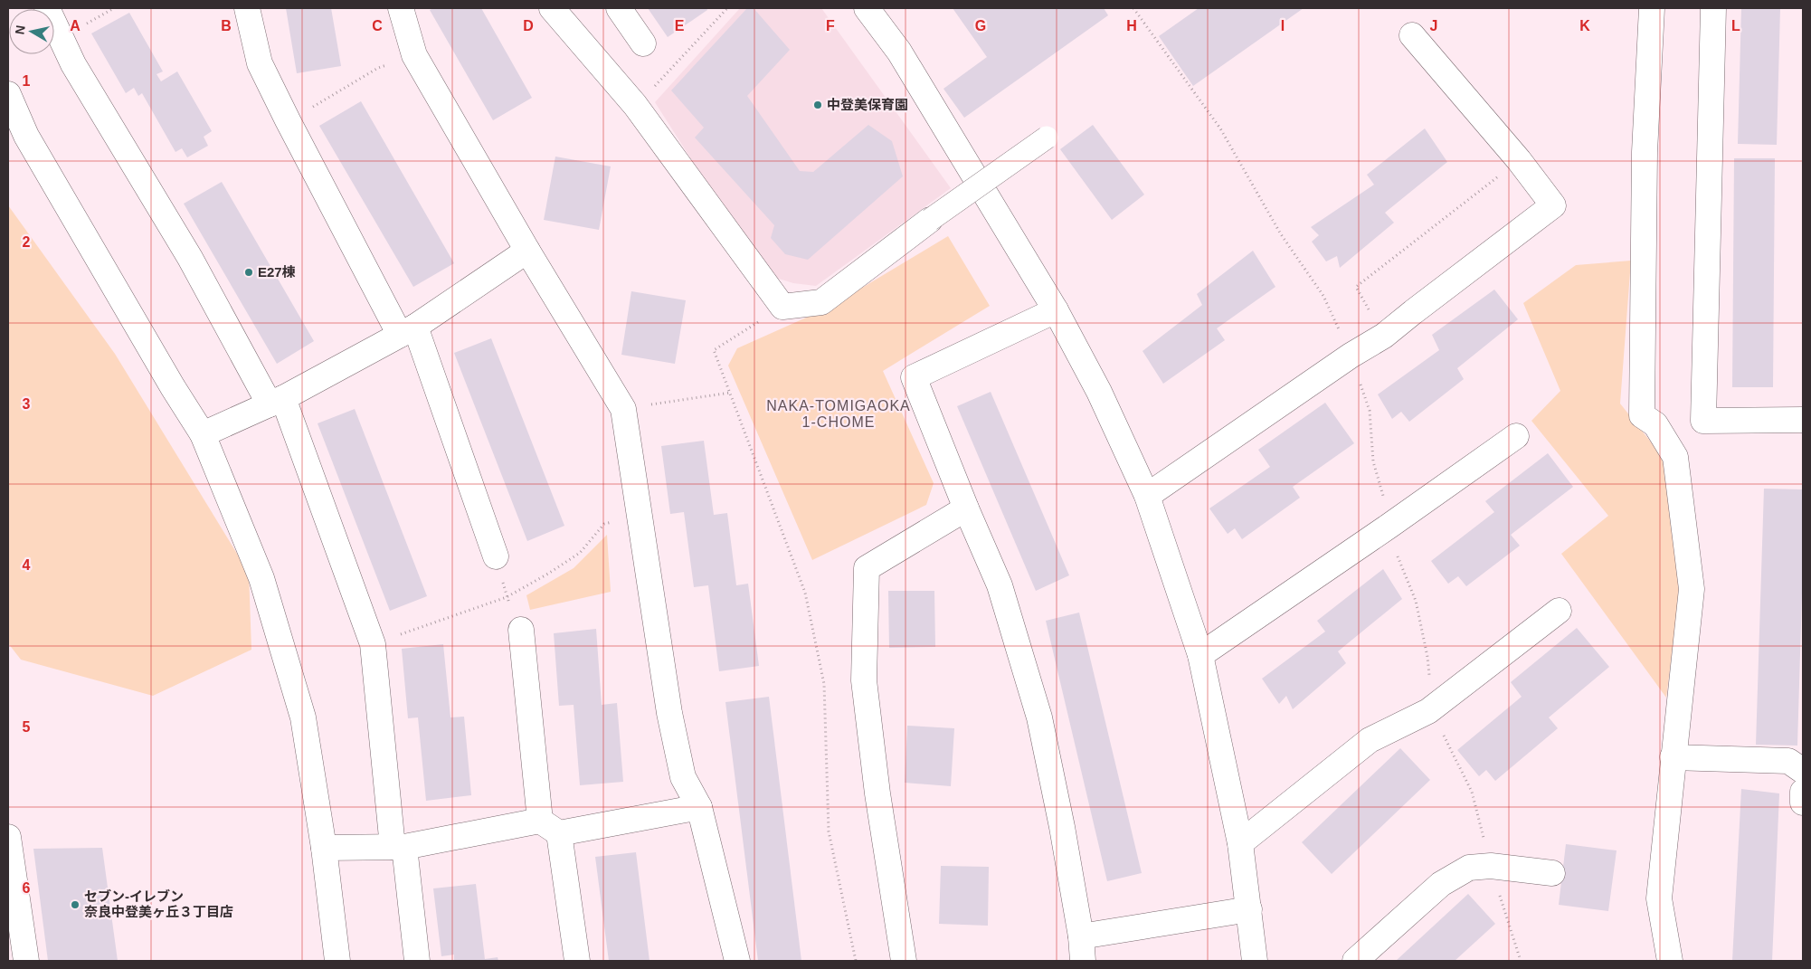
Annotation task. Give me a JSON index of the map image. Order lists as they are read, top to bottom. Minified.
{"districts":["NAKA-TOMIGAOKA 1-CHOME"],"places":["中登美保育園","E27棟","セブン-イレブン 奈良中登美ヶ丘３丁目店"],"north":"left","grid":{"columns":["A","B","C","D","E","F","G","H","I","J","K","L"],"rows":["1","2","3","4","5","6"]}}
